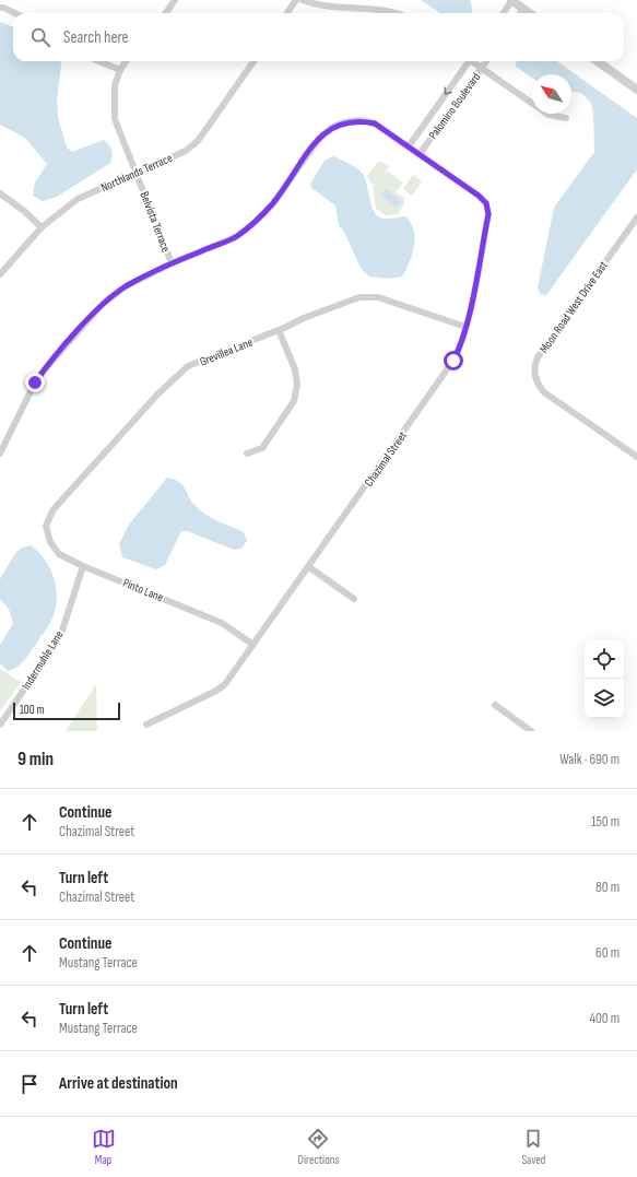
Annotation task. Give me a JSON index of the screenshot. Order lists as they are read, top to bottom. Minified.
{"streets":{"street":["Palomino Boulevard","Northlands Terrace","Belvista Terrace","Moon Road West Drive East","Grevillea Lane","Chazimal Street","Pinto Lane","Indermuhle Lane"]},"crossings":[["Palomino Boulevard","Chazimal Street"],["Northlands Terrace","Belvista Terrace"],["Belvista Terrace","Chazimal Street"],["Grevillea Lane","Chazimal Street"],["Grevillea Lane","Pinto Lane"],["Chazimal Street","Pinto Lane"],["Pinto Lane","Indermuhle Lane"]],"scale_bar":"100 m","north":"top left","page":{"search":"Search here","scale":"100 m","heading":["9 min","Walk · 690 m"],"list":[["Continue","Chazimal Street","150 m"],["Turn left","Chazimal Street","80 m"],["Continue","Mustang Terrace","60 m"],["Turn left","Mustang Terrace","400 m"],"Arrive at destination"],"nav":["Map","Directions","Saved"]}}
